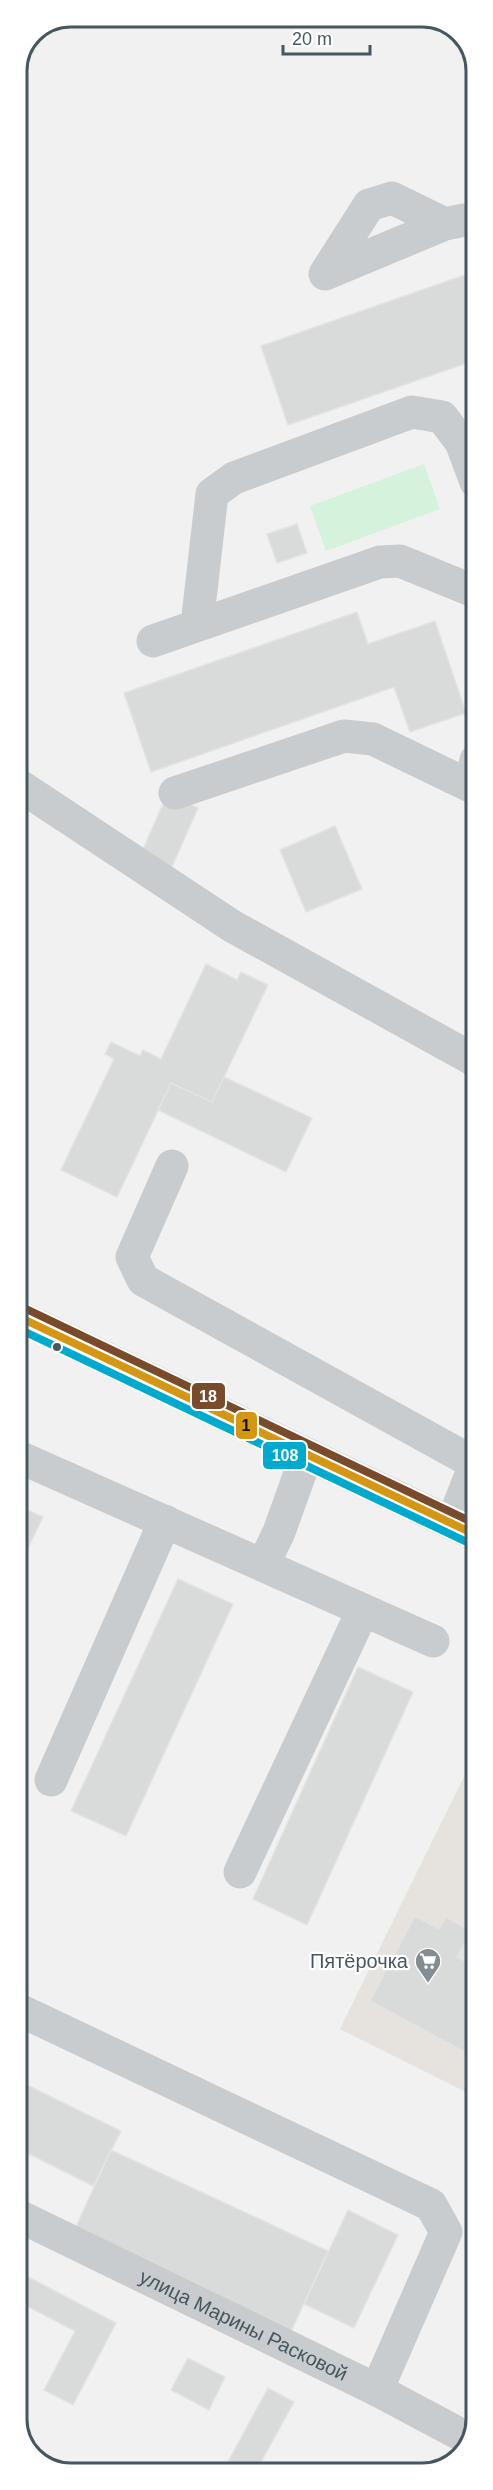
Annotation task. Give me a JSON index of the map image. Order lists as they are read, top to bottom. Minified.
{"streets":{"street":["улица Марины Расковой"]},"places":{"supermarket":["Пятёрочка"]},"lines":["transit line 18","transit line 1","transit line 108"],"scale_bar":"20 m"}
